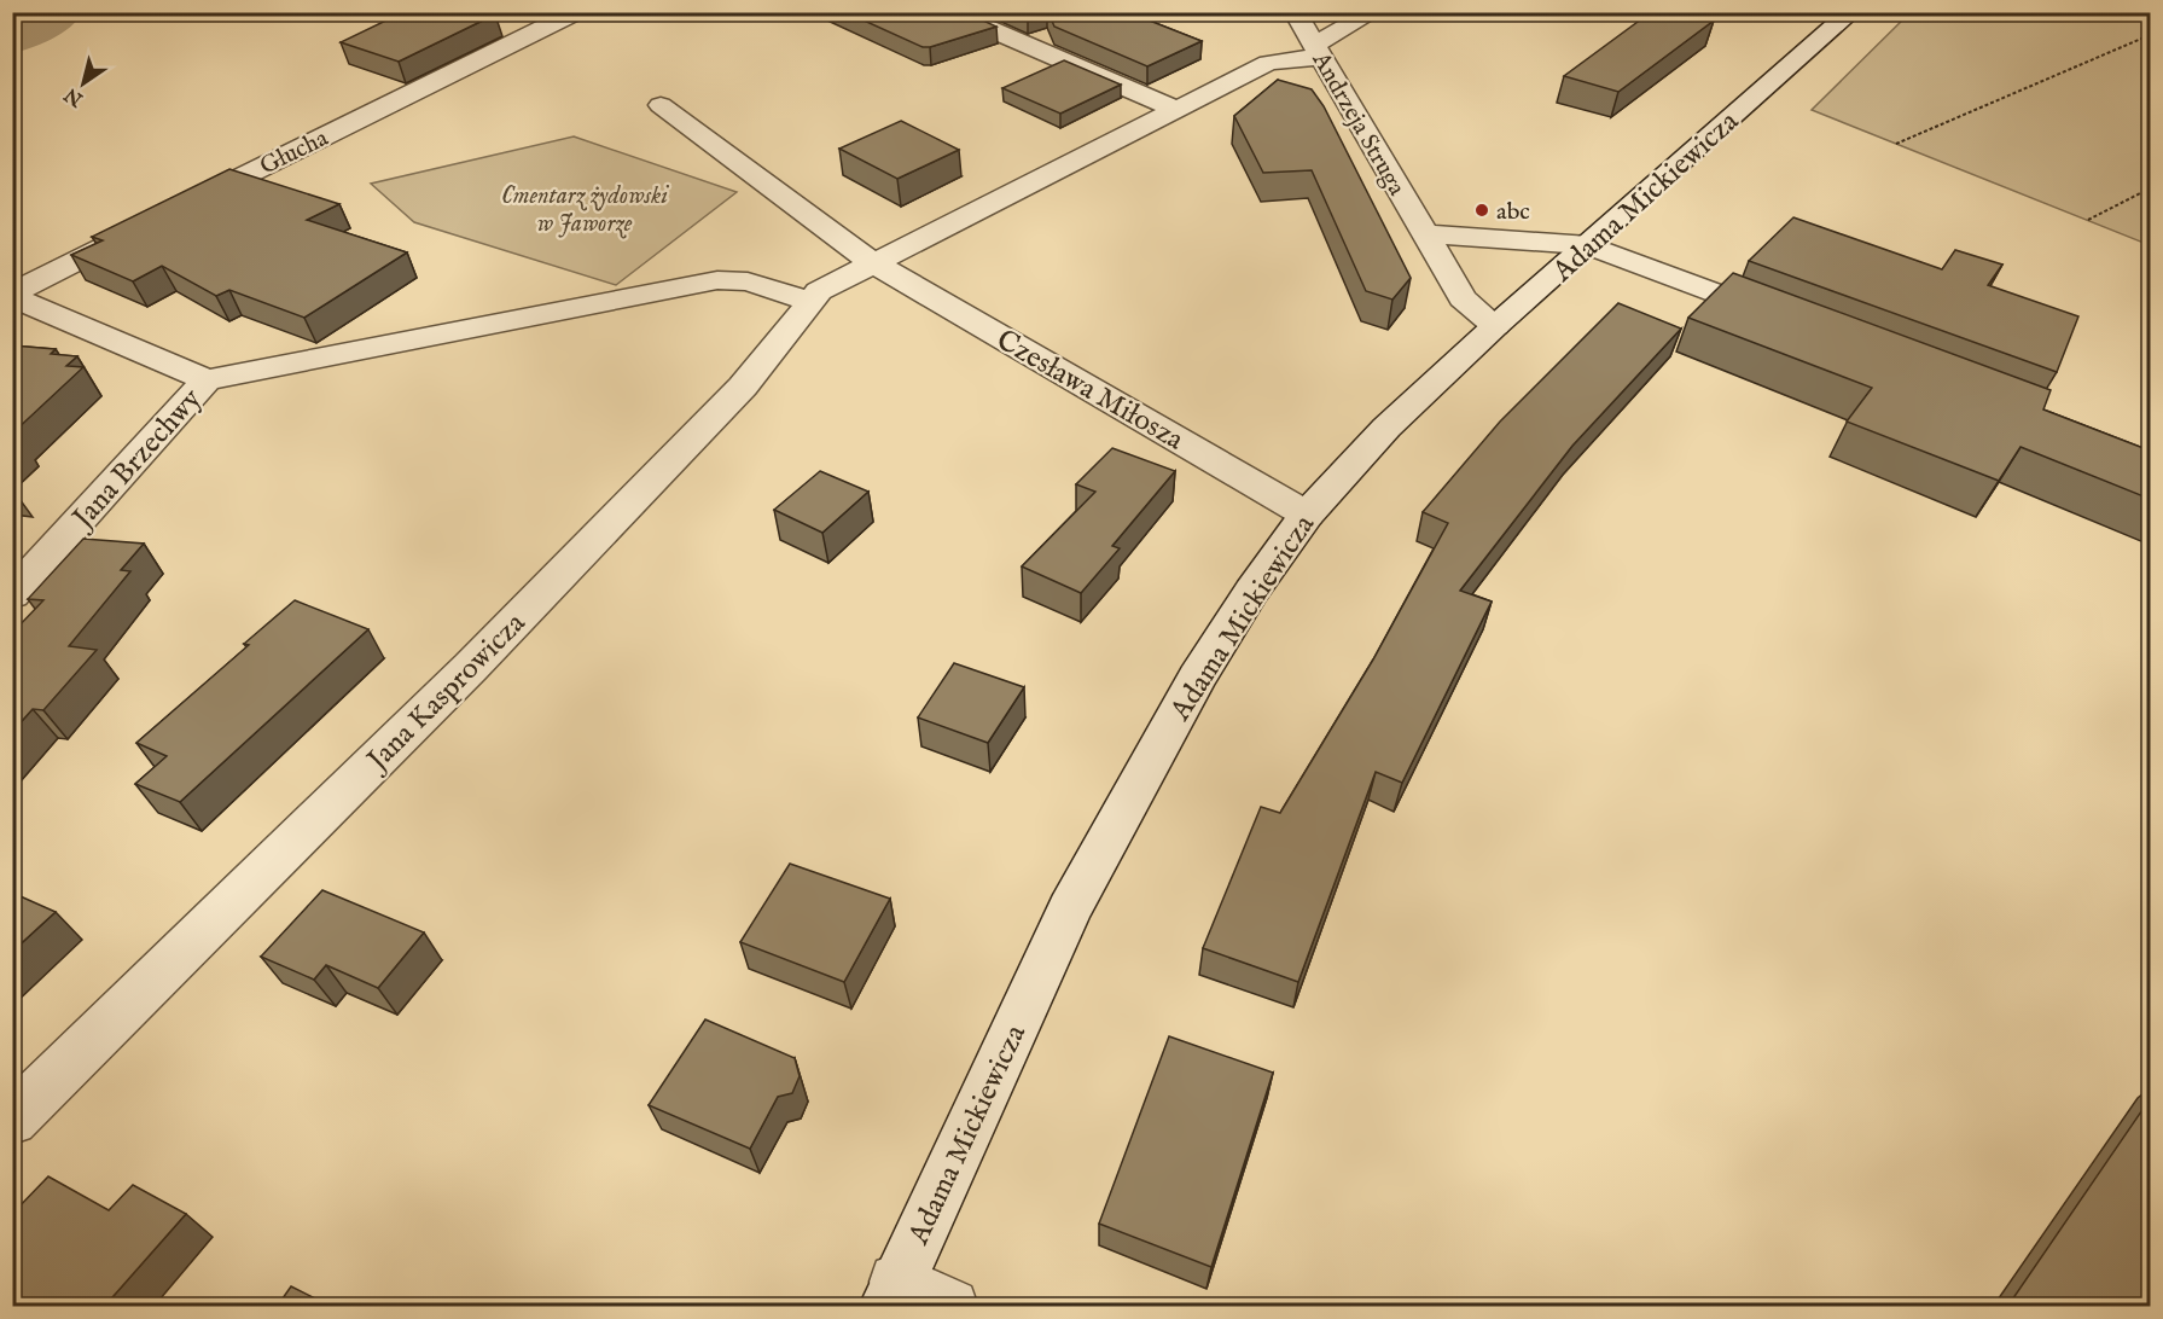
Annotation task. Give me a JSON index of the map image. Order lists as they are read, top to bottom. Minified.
{"streets":{"street":["Andrzeja Struga","Głucha","Adama Mickiewicza","Czesława Miłosza","Jana Brzechwy","Jana Kasprowicza"]},"crossings":[["Andrzeja Struga","Adama Mickiewicza"],["Adama Mickiewicza","Czesława Miłosza"],["Czesława Miłosza","Jana Kasprowicza"]],"parks":["Cmentarz żydowski w Jaworze"],"places":["abc"],"north":"bottom left"}
